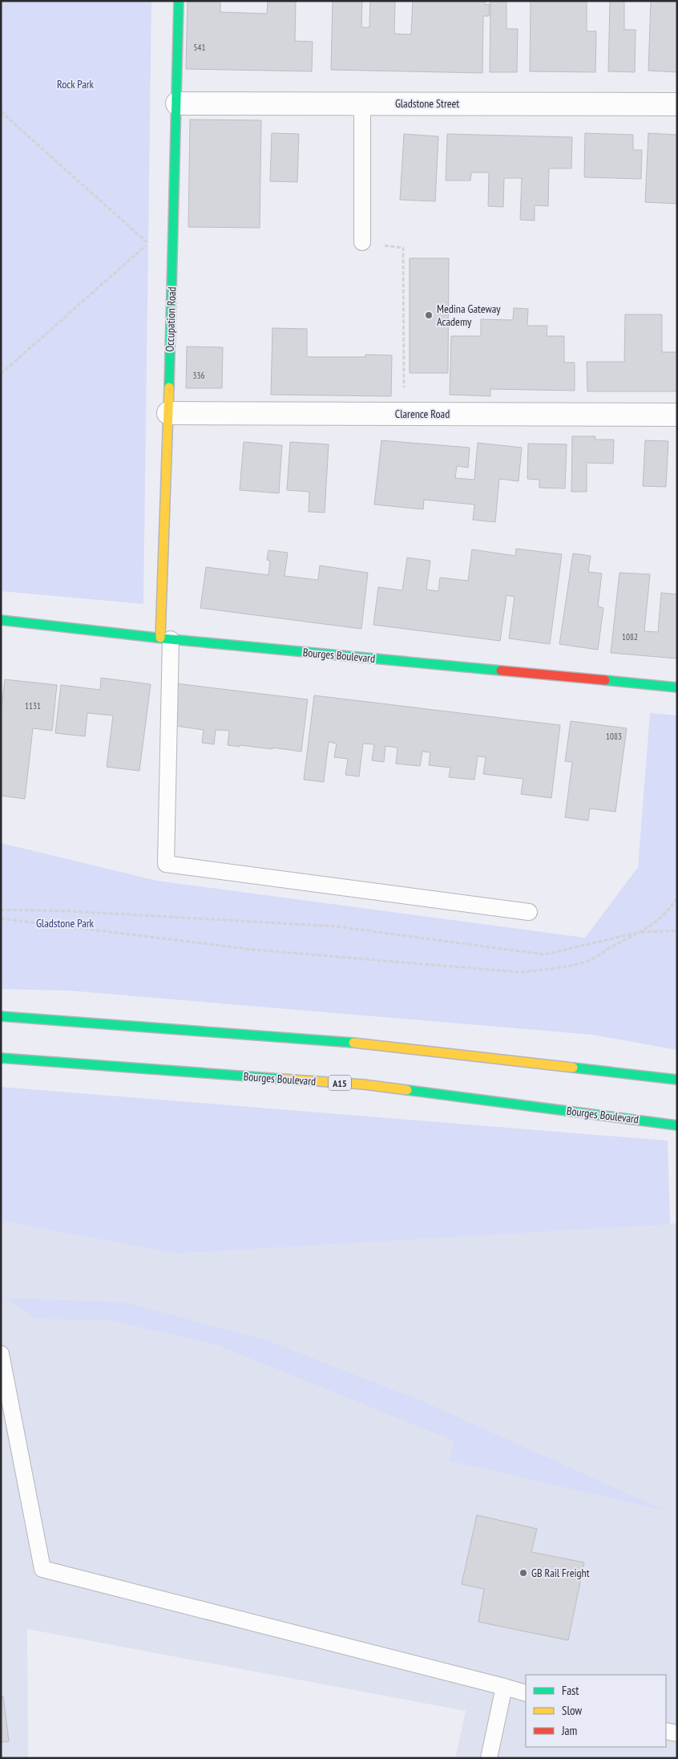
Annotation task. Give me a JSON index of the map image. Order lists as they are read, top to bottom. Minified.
{"streets":{"main road":["Occupation Road","Bourges Boulevard","A15"],"street":["Gladstone Street","Clarence Road"]},"crossings":[["Gladstone Street","Occupation Road"],["Occupation Road","Clarence Road"],["Occupation Road","Bourges Boulevard"]],"parks":["Rock Park","Gladstone Park"],"places":["Medina Gateway Academy","GB Rail Freight"],"house_numbers":["541","336","1082","1131","1083"],"legend":["Fast","Slow","Jam"]}
